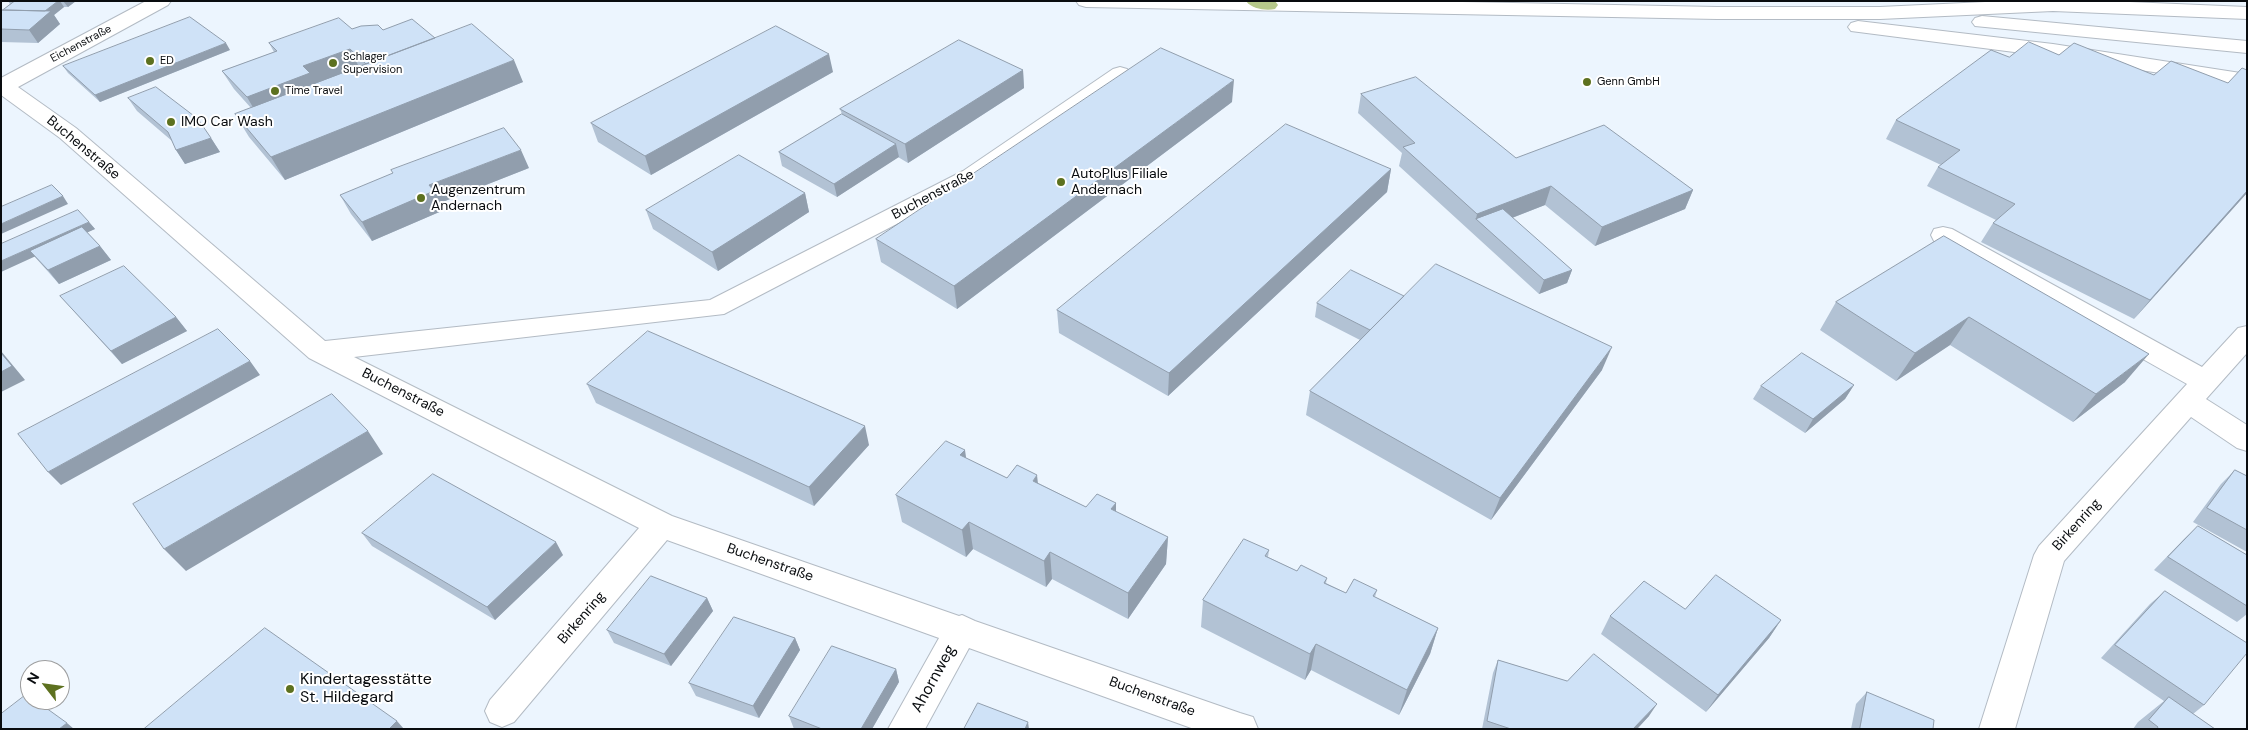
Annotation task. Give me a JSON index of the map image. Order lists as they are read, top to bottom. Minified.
{"streets":{"street":["Eichenstraße","Buchenstraße","Birkenring","Ahornweg"]},"crossings":[["Eichenstraße","Buchenstraße"],["Buchenstraße","Birkenring"],["Buchenstraße","Ahornweg"]],"places":["ED","Schlager Supervision","Genn GmbH","Time Travel","IMO Car Wash","AutoPlus Filiale Andernach","Augenzentrum Andernach","Kindertagesstätte St. Hildegard"],"north":"top left"}
